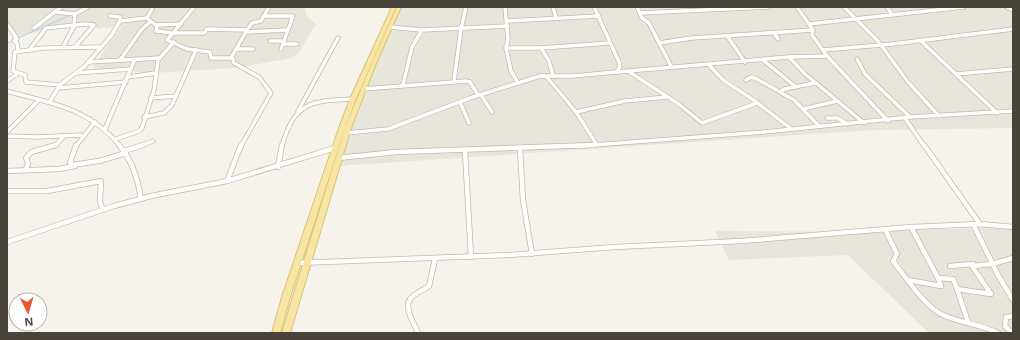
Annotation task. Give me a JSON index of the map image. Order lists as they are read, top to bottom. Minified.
{"north":"bottom"}
